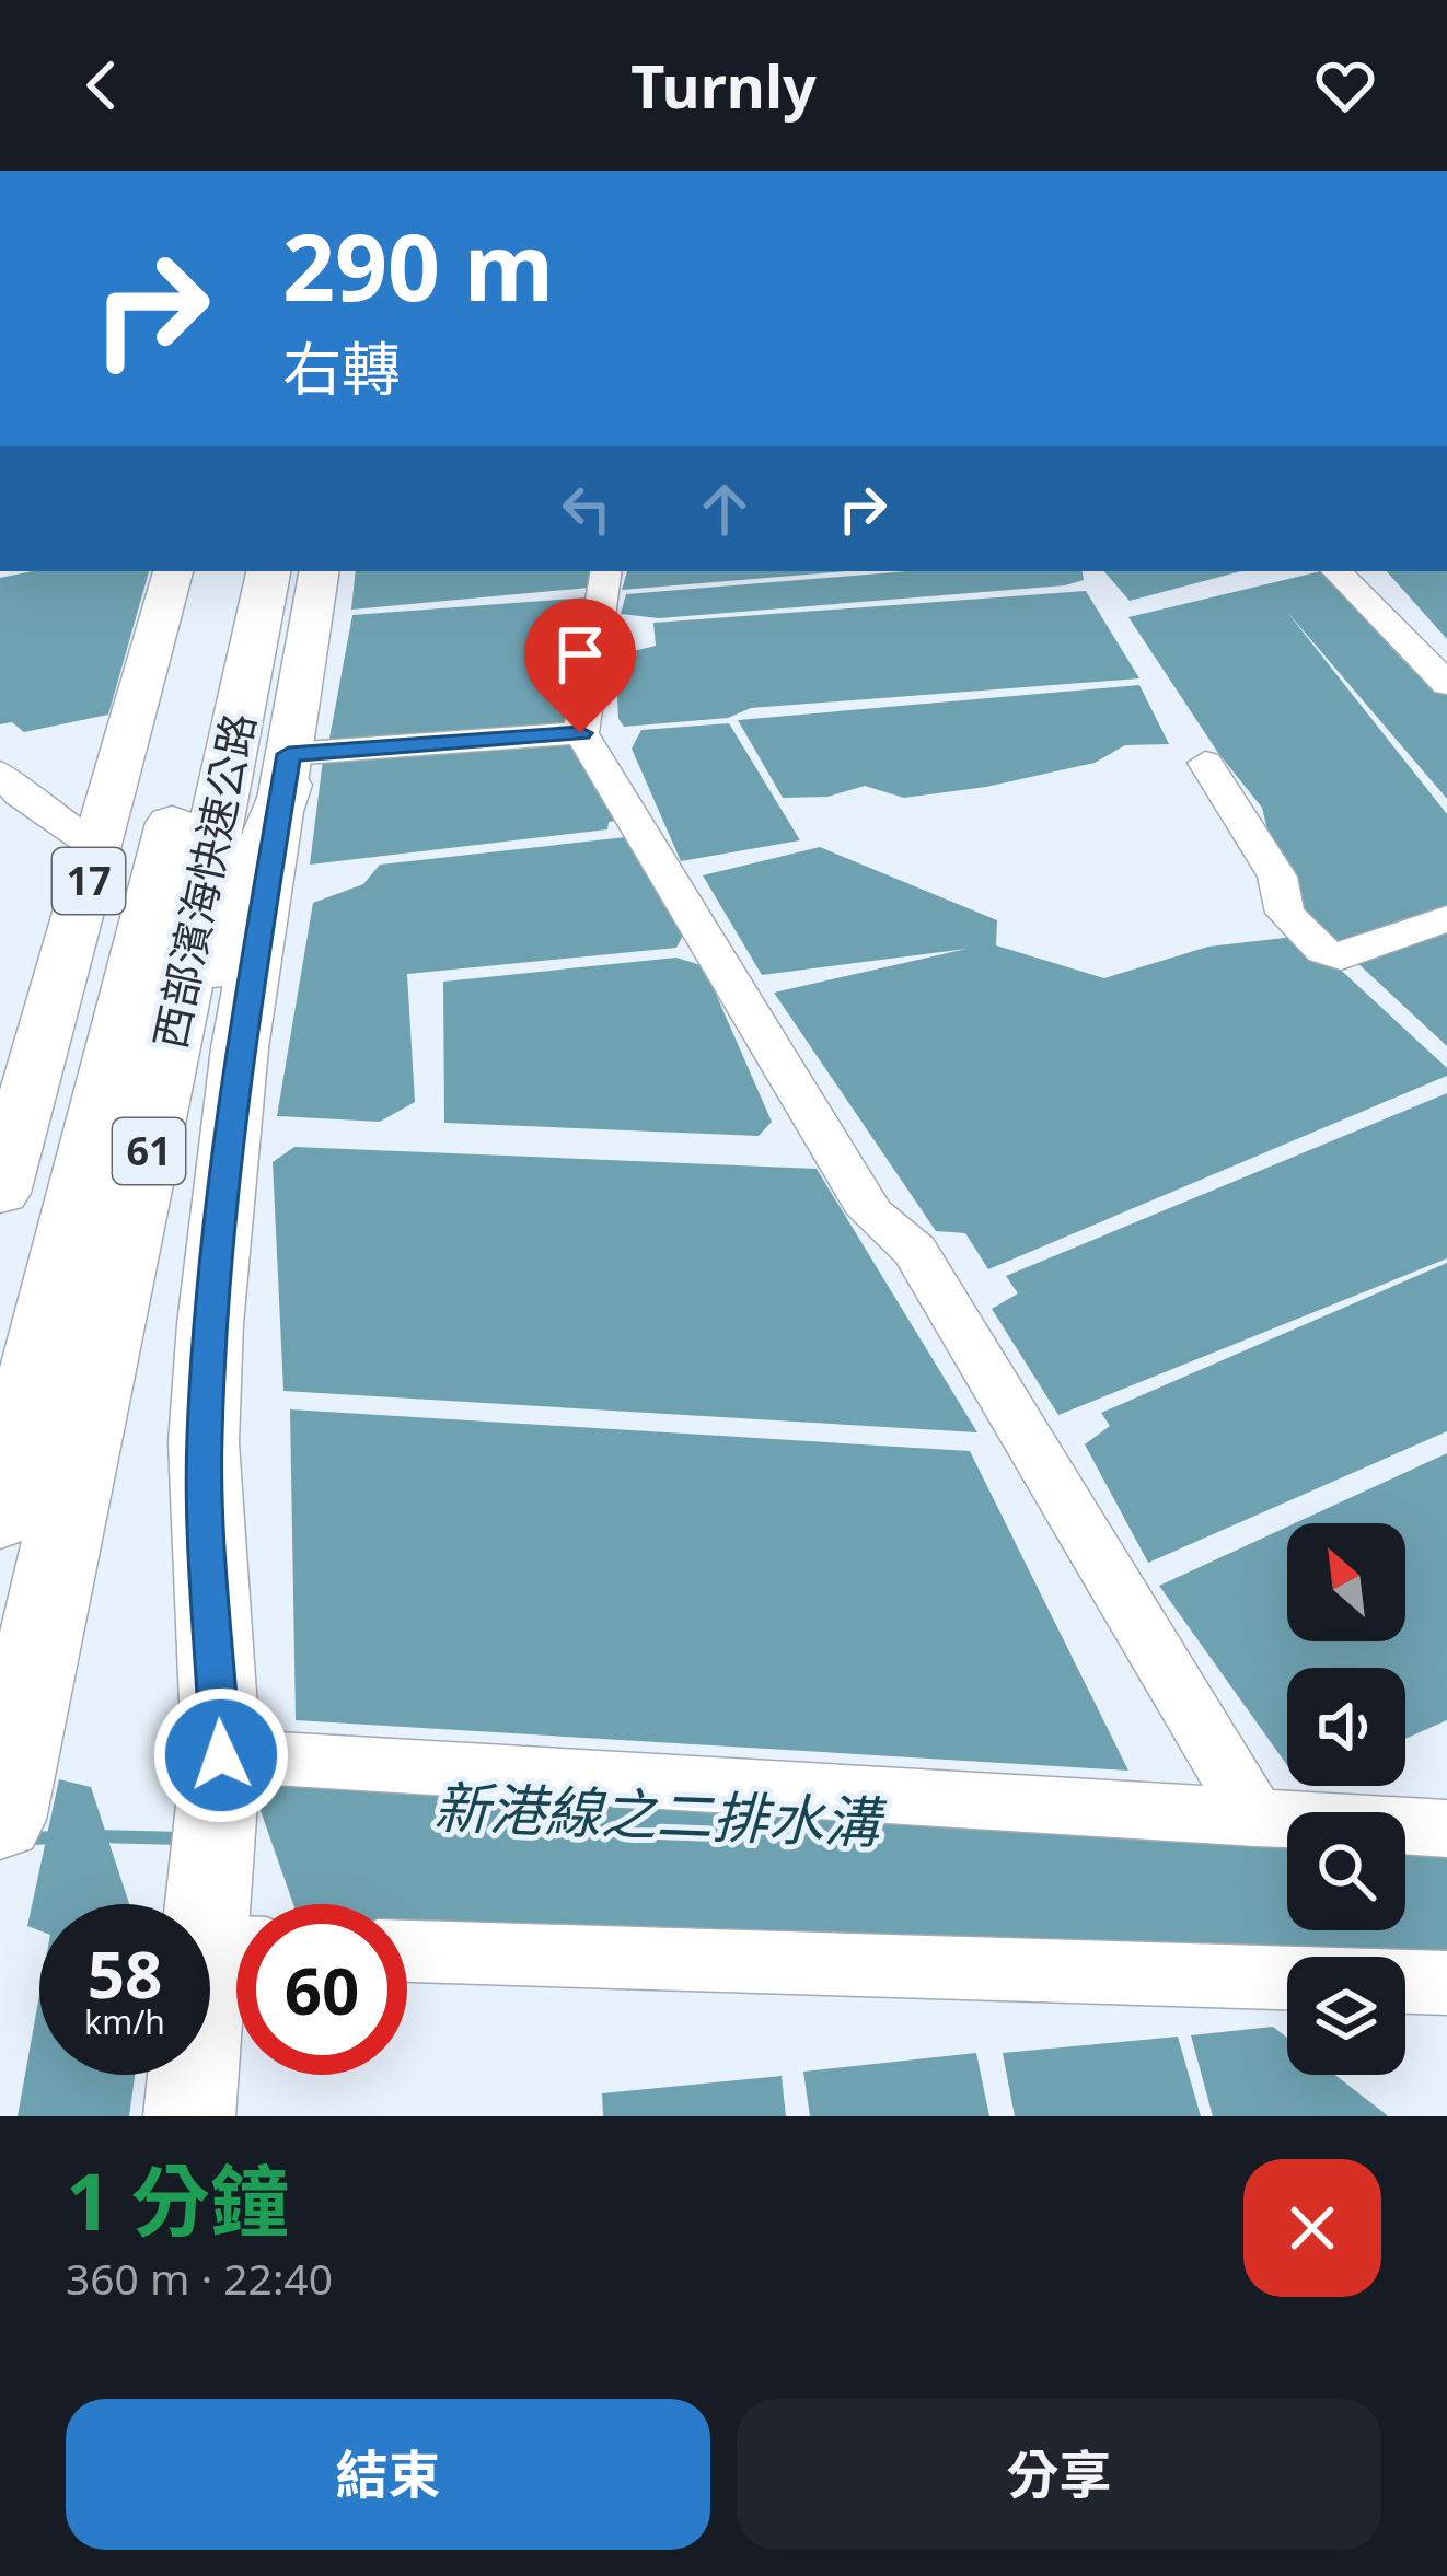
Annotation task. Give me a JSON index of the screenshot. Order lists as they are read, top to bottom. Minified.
{"streets":{"highway":["西部濱海快速公路","61"],"main road":["17"]},"crossings":[["西部濱海快速公路","61"]],"water":["新港線之二排水溝"],"north":"top left","page":{"header":"Turnly","turn":["290 m","右轉"],"speed":"58 km/h","limit":"60","heading":["1 分鐘","360 m · 22:40"],"buttons":["結束","分享"]}}
